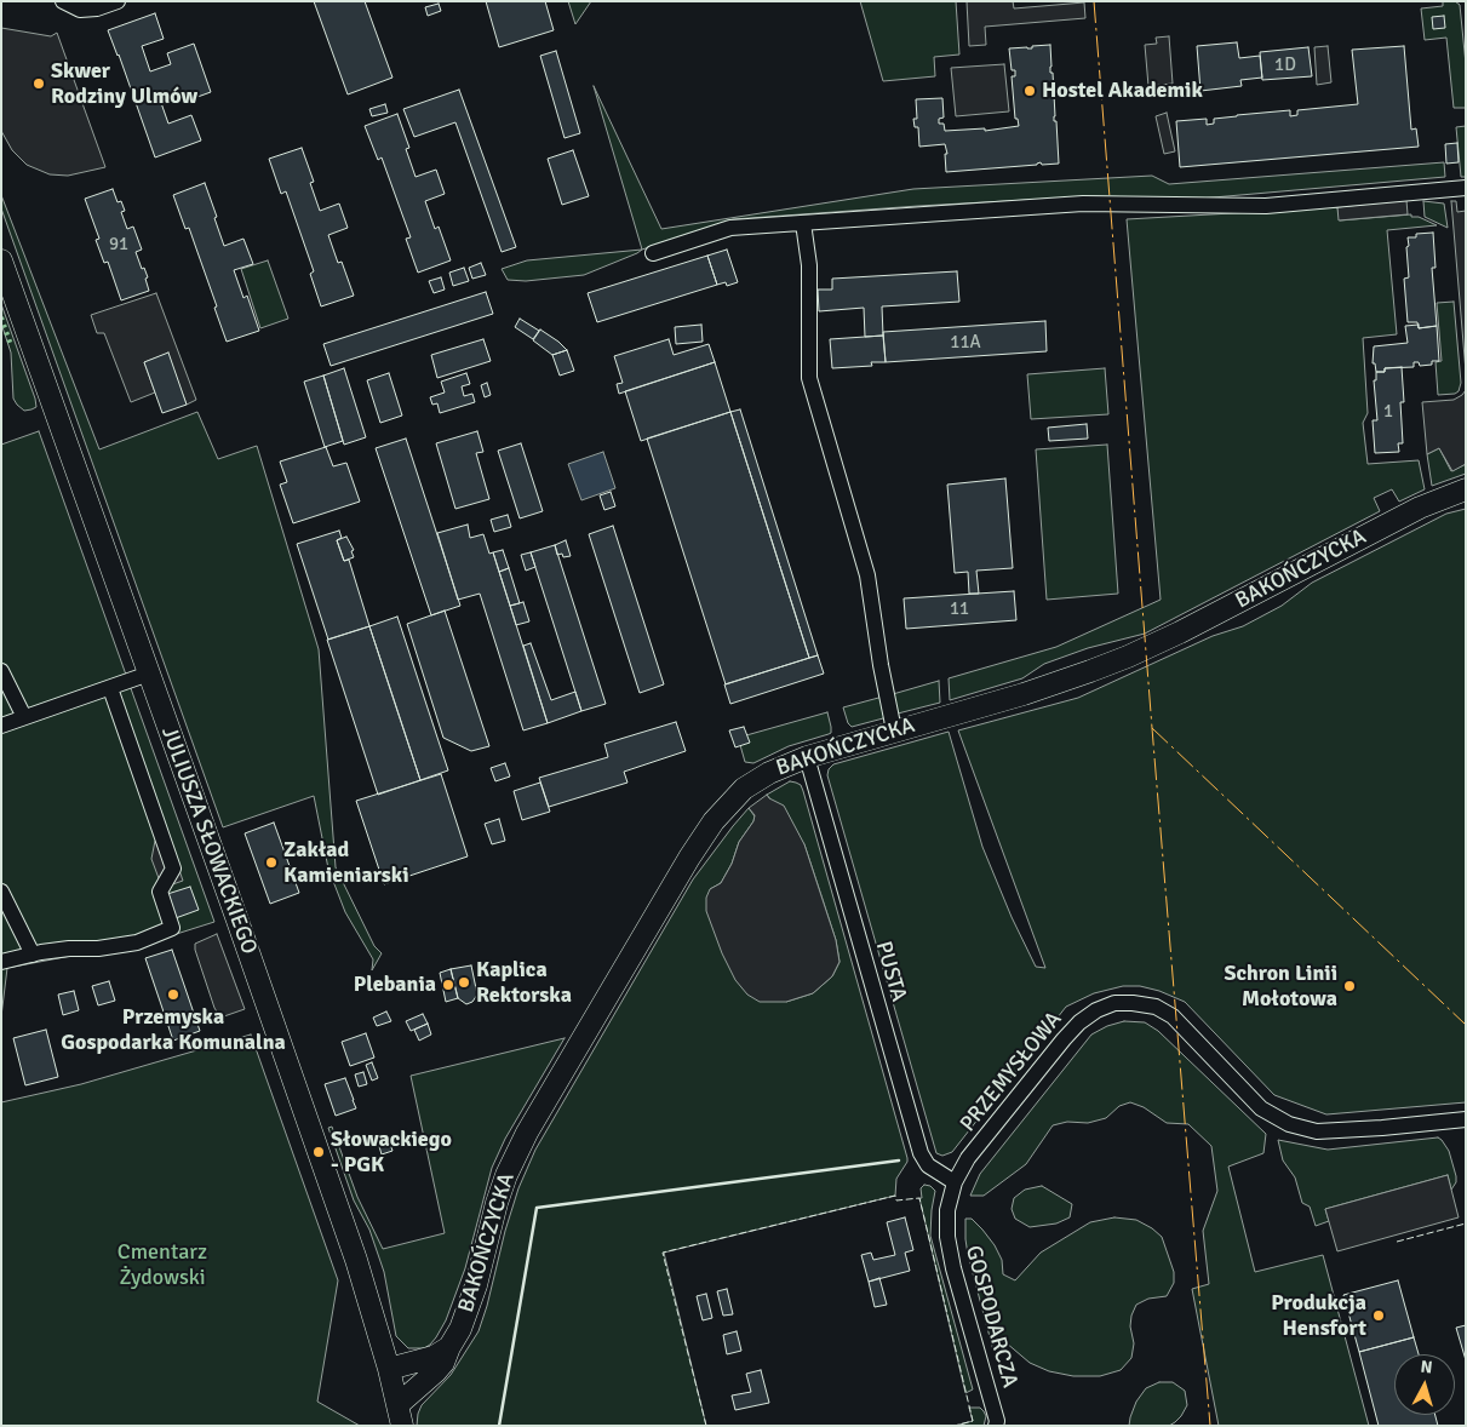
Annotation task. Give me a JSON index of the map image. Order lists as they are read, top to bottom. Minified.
{"streets":{"street":["BAKOŃCZYCKA","JULIUSZA SŁOWACKIEGO","PUSTA","PRZEMYSŁOWA","GOSPODARCZA"]},"crossings":[["BAKOŃCZYCKA","JULIUSZA SŁOWACKIEGO"],["BAKOŃCZYCKA","PUSTA"],["PUSTA","PRZEMYSŁOWA"],["PUSTA","GOSPODARCZA"],["PRZEMYSŁOWA","GOSPODARCZA"]],"parks":["Cmentarz Żydowski"],"places":["Skwer Rodziny Ulmów","Hostel Akademik","Zakład Kamieniarski","Kaplica Rektorska","Plebania","Schron Linii Mołotowa","Przemyska Gospodarka Komunalna","Słowackiego - PGK","Produkcja Hensfort"],"house_numbers":["1D","91","11A","1","11"],"north":"top"}
